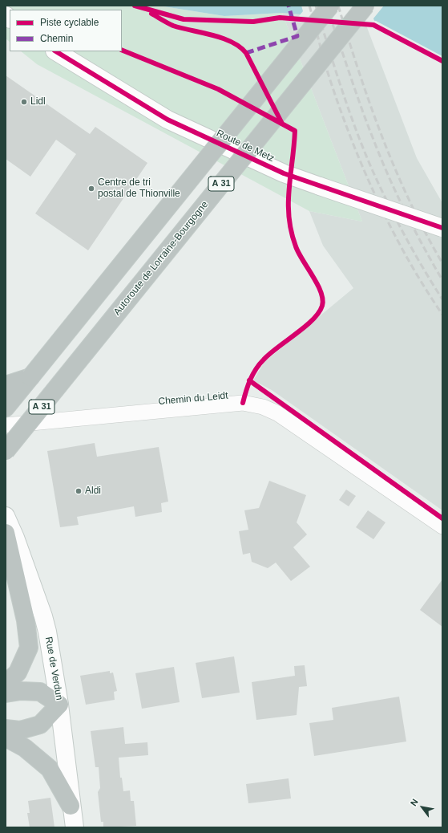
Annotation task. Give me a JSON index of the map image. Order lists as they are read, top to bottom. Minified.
{"streets":{"highway":["A 31","Autoroute de Lorraine-Bourgogne"],"main road":["Route de Metz","Rue de Verdun"],"street":["Chemin du Leidt"]},"places":["Lidl","Centre de tri postal de Thionville","Aldi"],"legend":["Piste cyclable","Chemin"],"north":"top left"}
